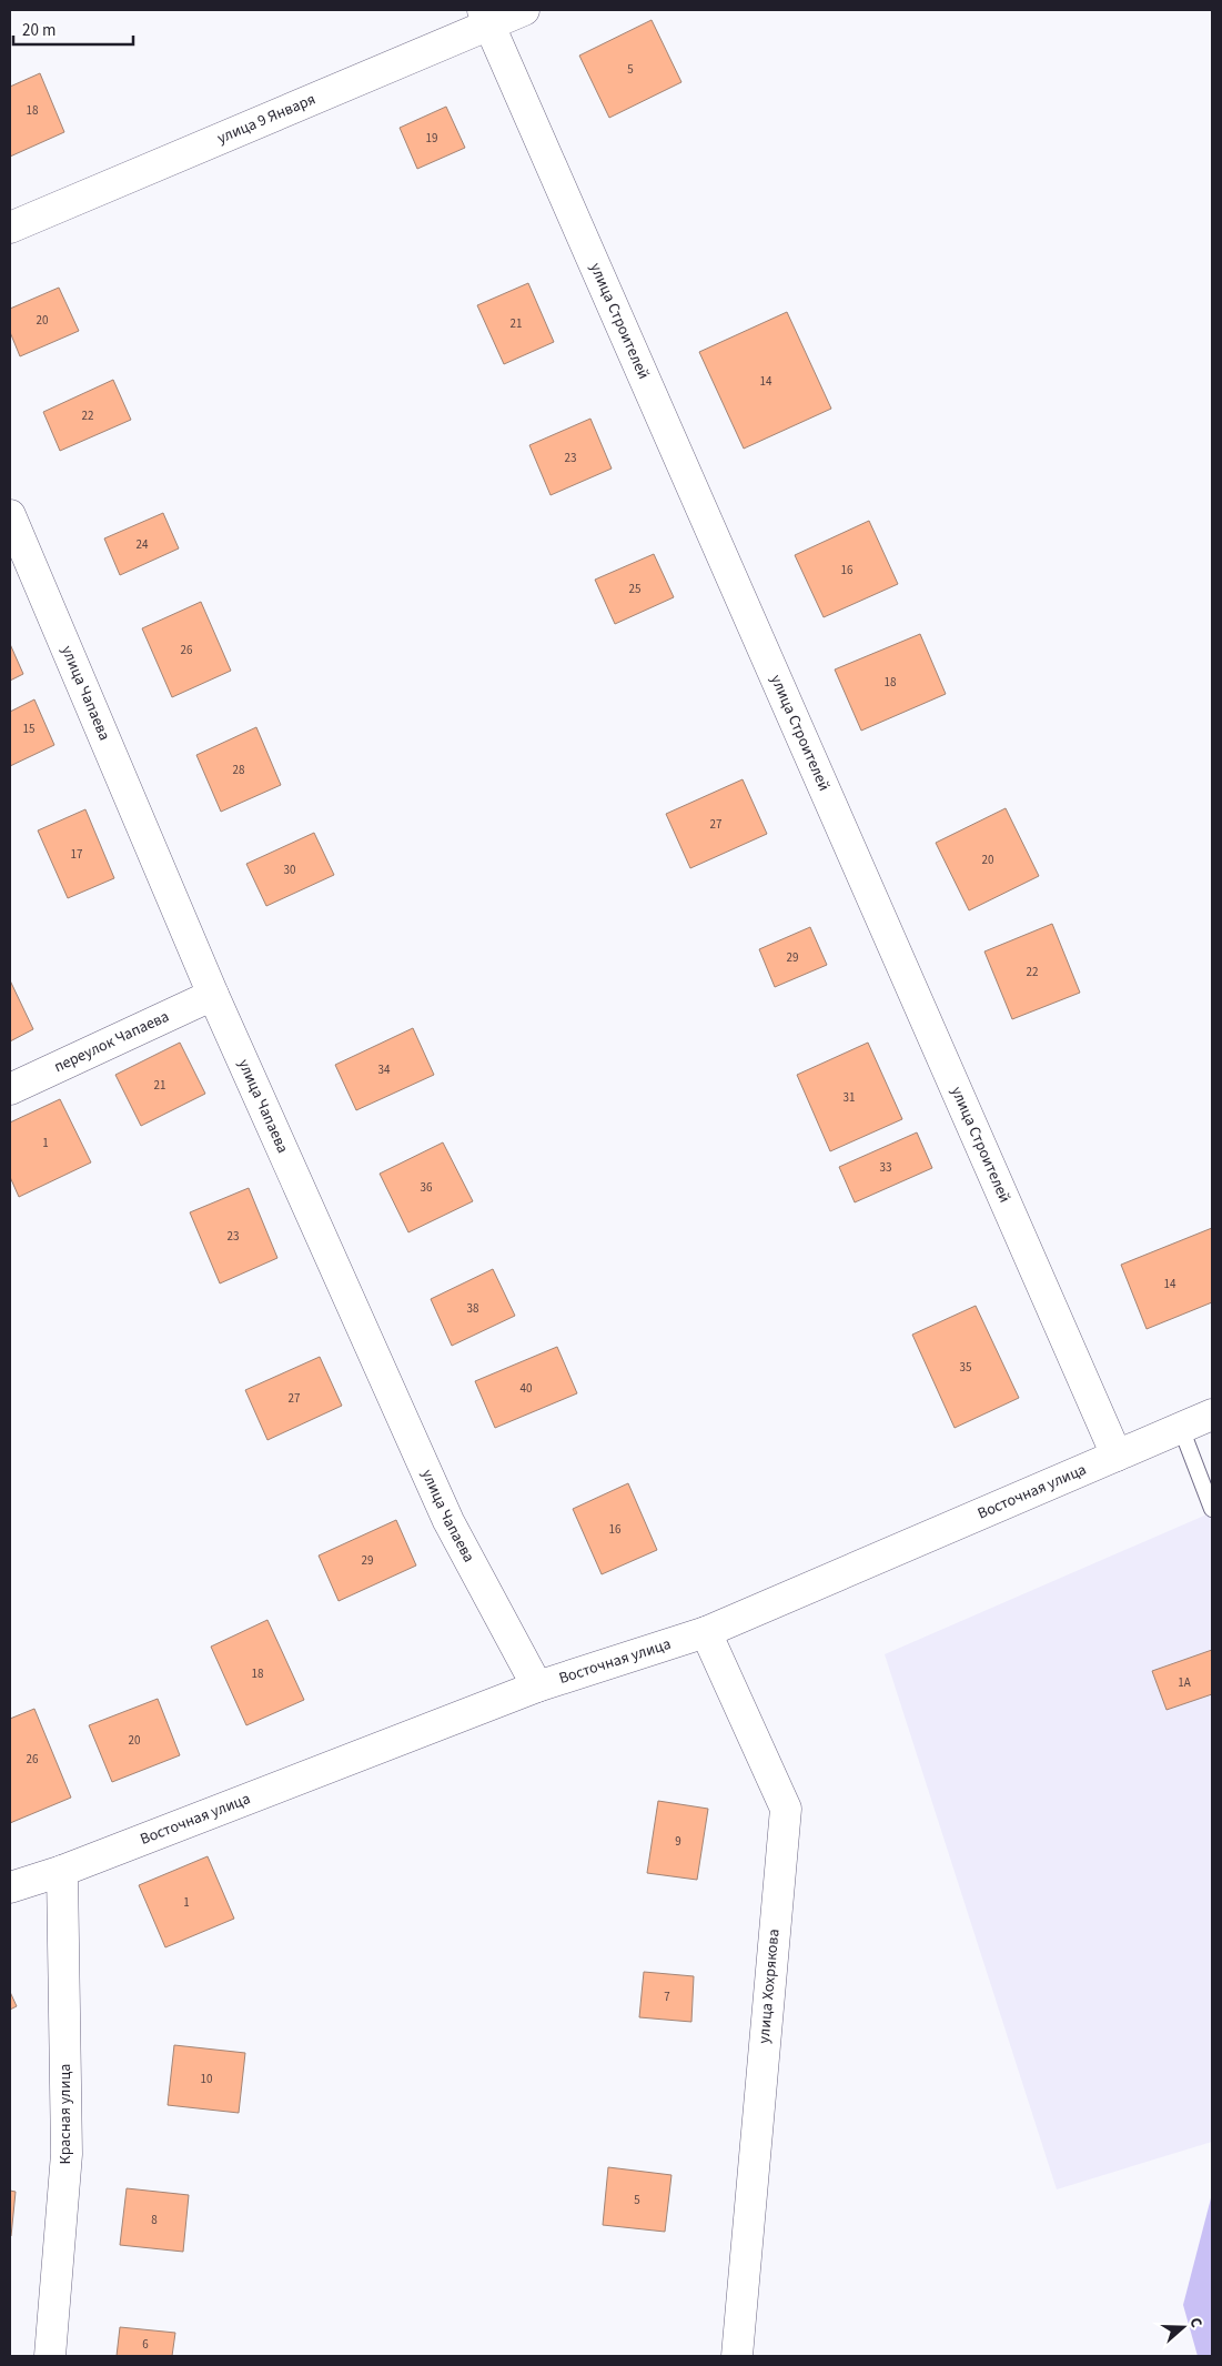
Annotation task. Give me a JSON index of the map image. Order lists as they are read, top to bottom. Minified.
{"streets":{"street":["улица 9 Января","улица Строителей","улица Чапаева","переулок Чапаева","Восточная улица","улица Хохрякова","Красная улица"]},"crossings":[["улица 9 Января","улица Строителей"],["улица Строителей","Восточная улица"],["улица Чапаева","переулок Чапаева"],["улица Чапаева","Восточная улица"],["Восточная улица","улица Хохрякова"],["Восточная улица","Красная улица"]],"house_numbers":["5","18","19","20","21","14","22","23","24","16","25","26","18","15","28","27","17","20","30","29","22","34","21","31","1","33","36","23","14","38","35","40","27","16","29","18","1А","20","26","9","1","7","10","5","8","6"],"scale_bar":"20 m","north":"right"}
